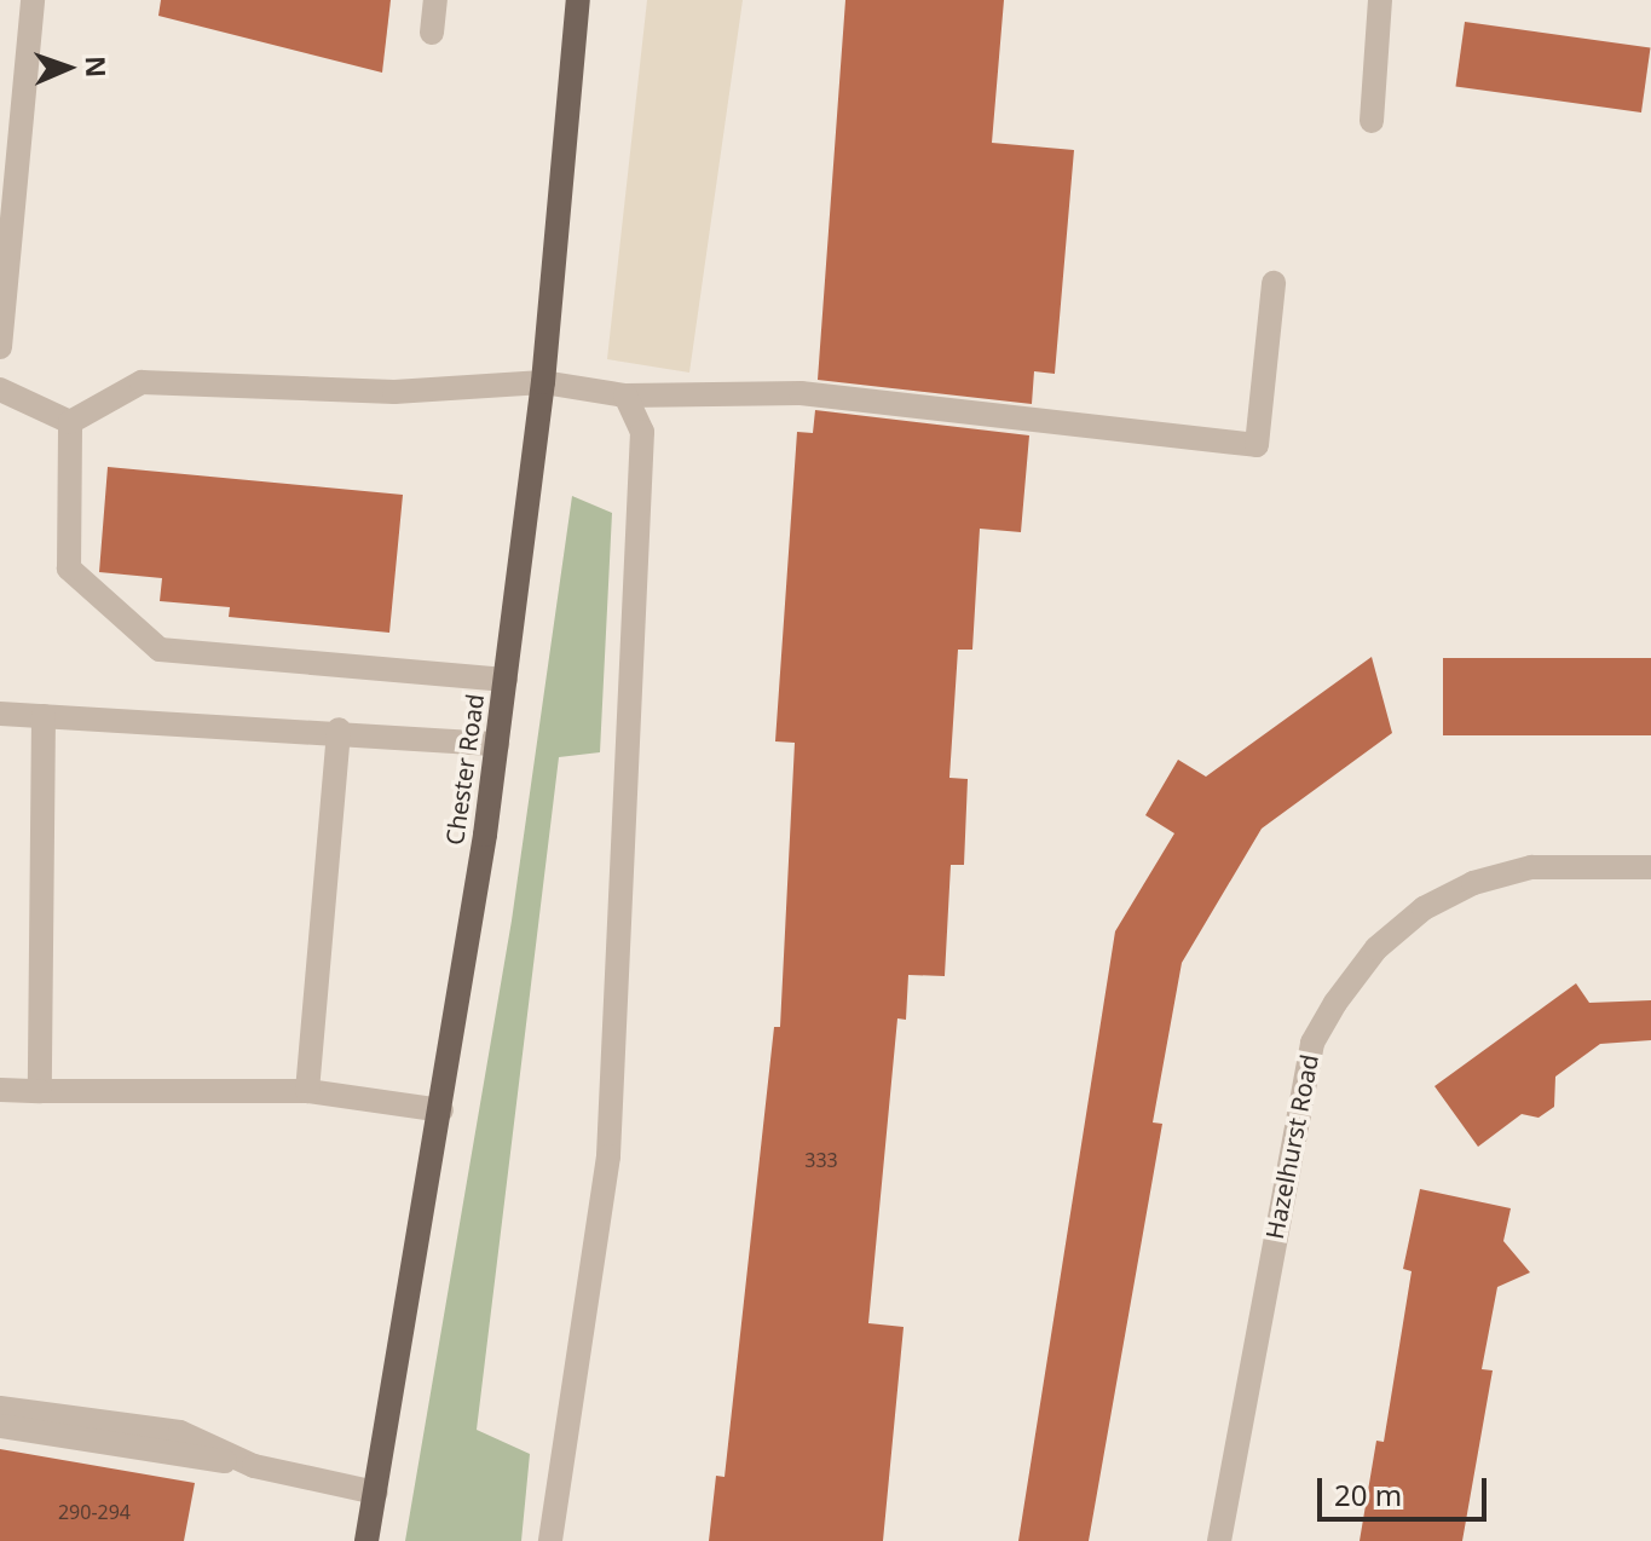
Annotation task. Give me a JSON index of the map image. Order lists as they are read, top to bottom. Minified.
{"streets":{"main road":["Chester Road"],"street":["Hazelhurst Road"]},"house_numbers":["333","290-294"],"scale_bar":"20 m","north":"right"}
